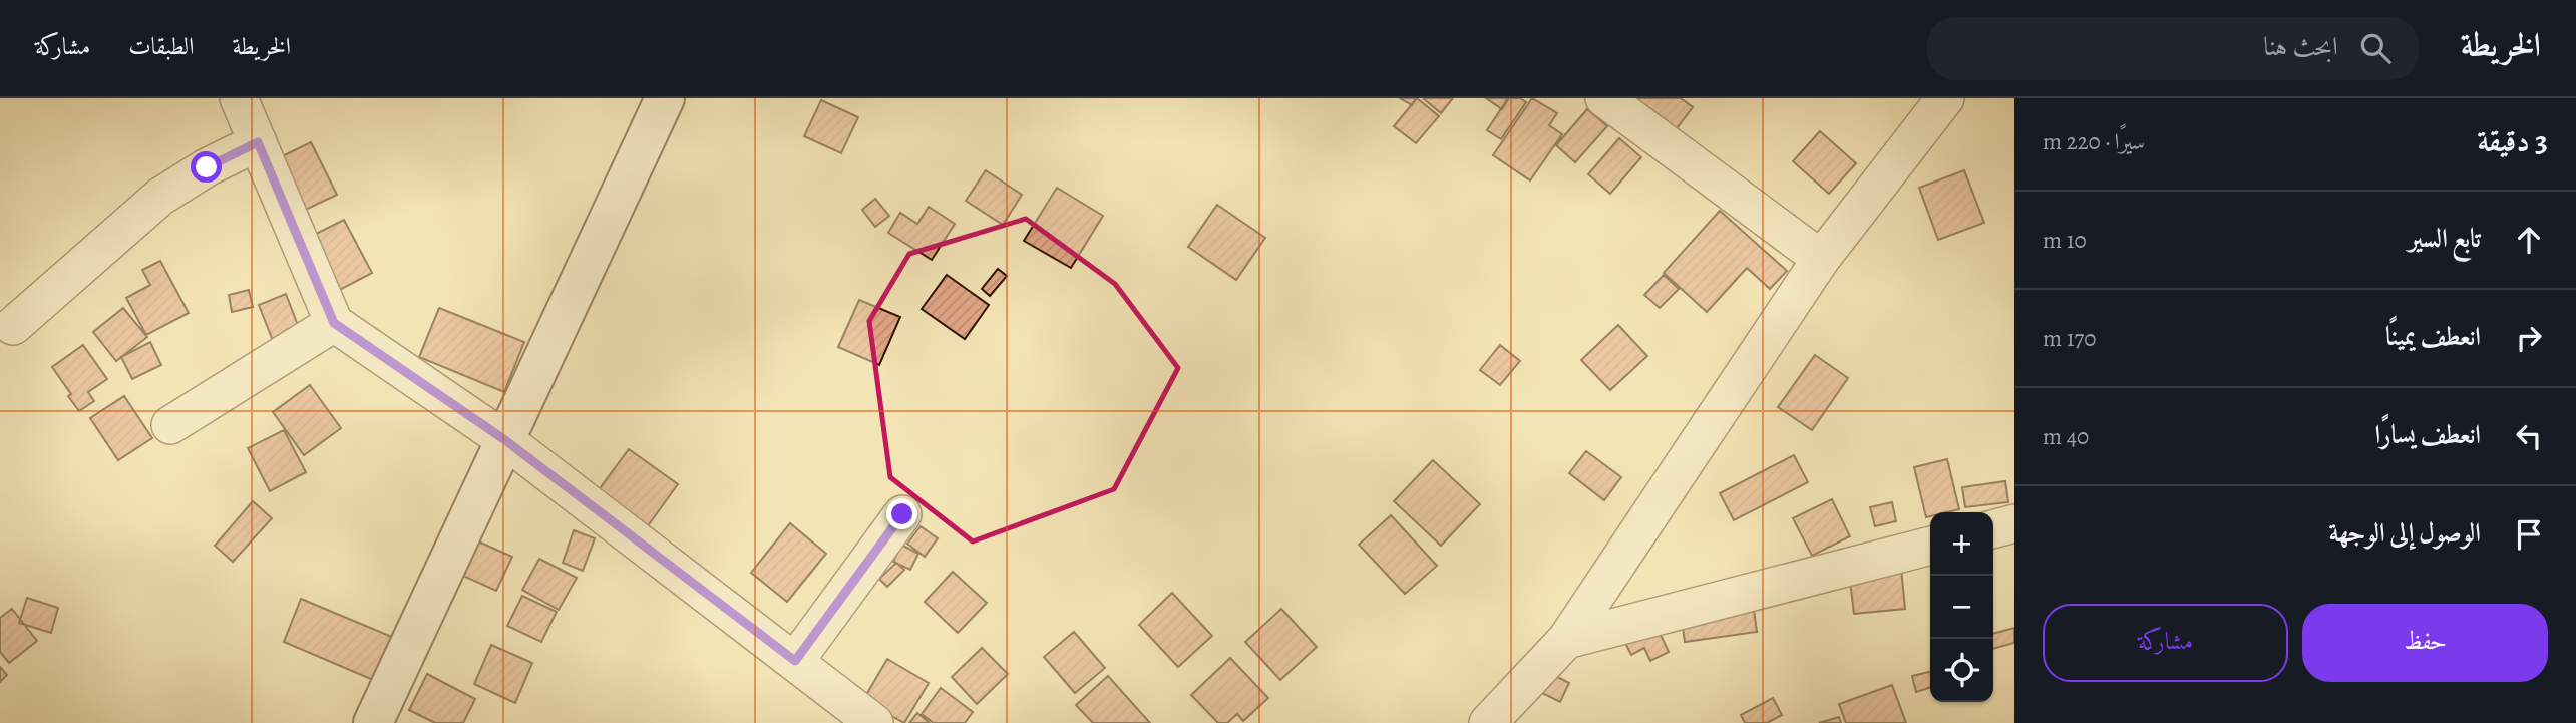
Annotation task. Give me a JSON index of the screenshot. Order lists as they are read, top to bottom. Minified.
{"page":{"header":"الخريطة","search":"ابحث هنا","nav":["الخريطة","الطبقات","مشاركة"],"heading":["3 دقيقة","سيرًا · 220 m"],"list":[["تابع السير","10 m"],["انعطف يمينًا","170 m"],["انعطف يسارًا","40 m"],"الوصول إلى الوجهة"],"map_buttons":["+","−"],"buttons":["حفظ","مشاركة"]}}
